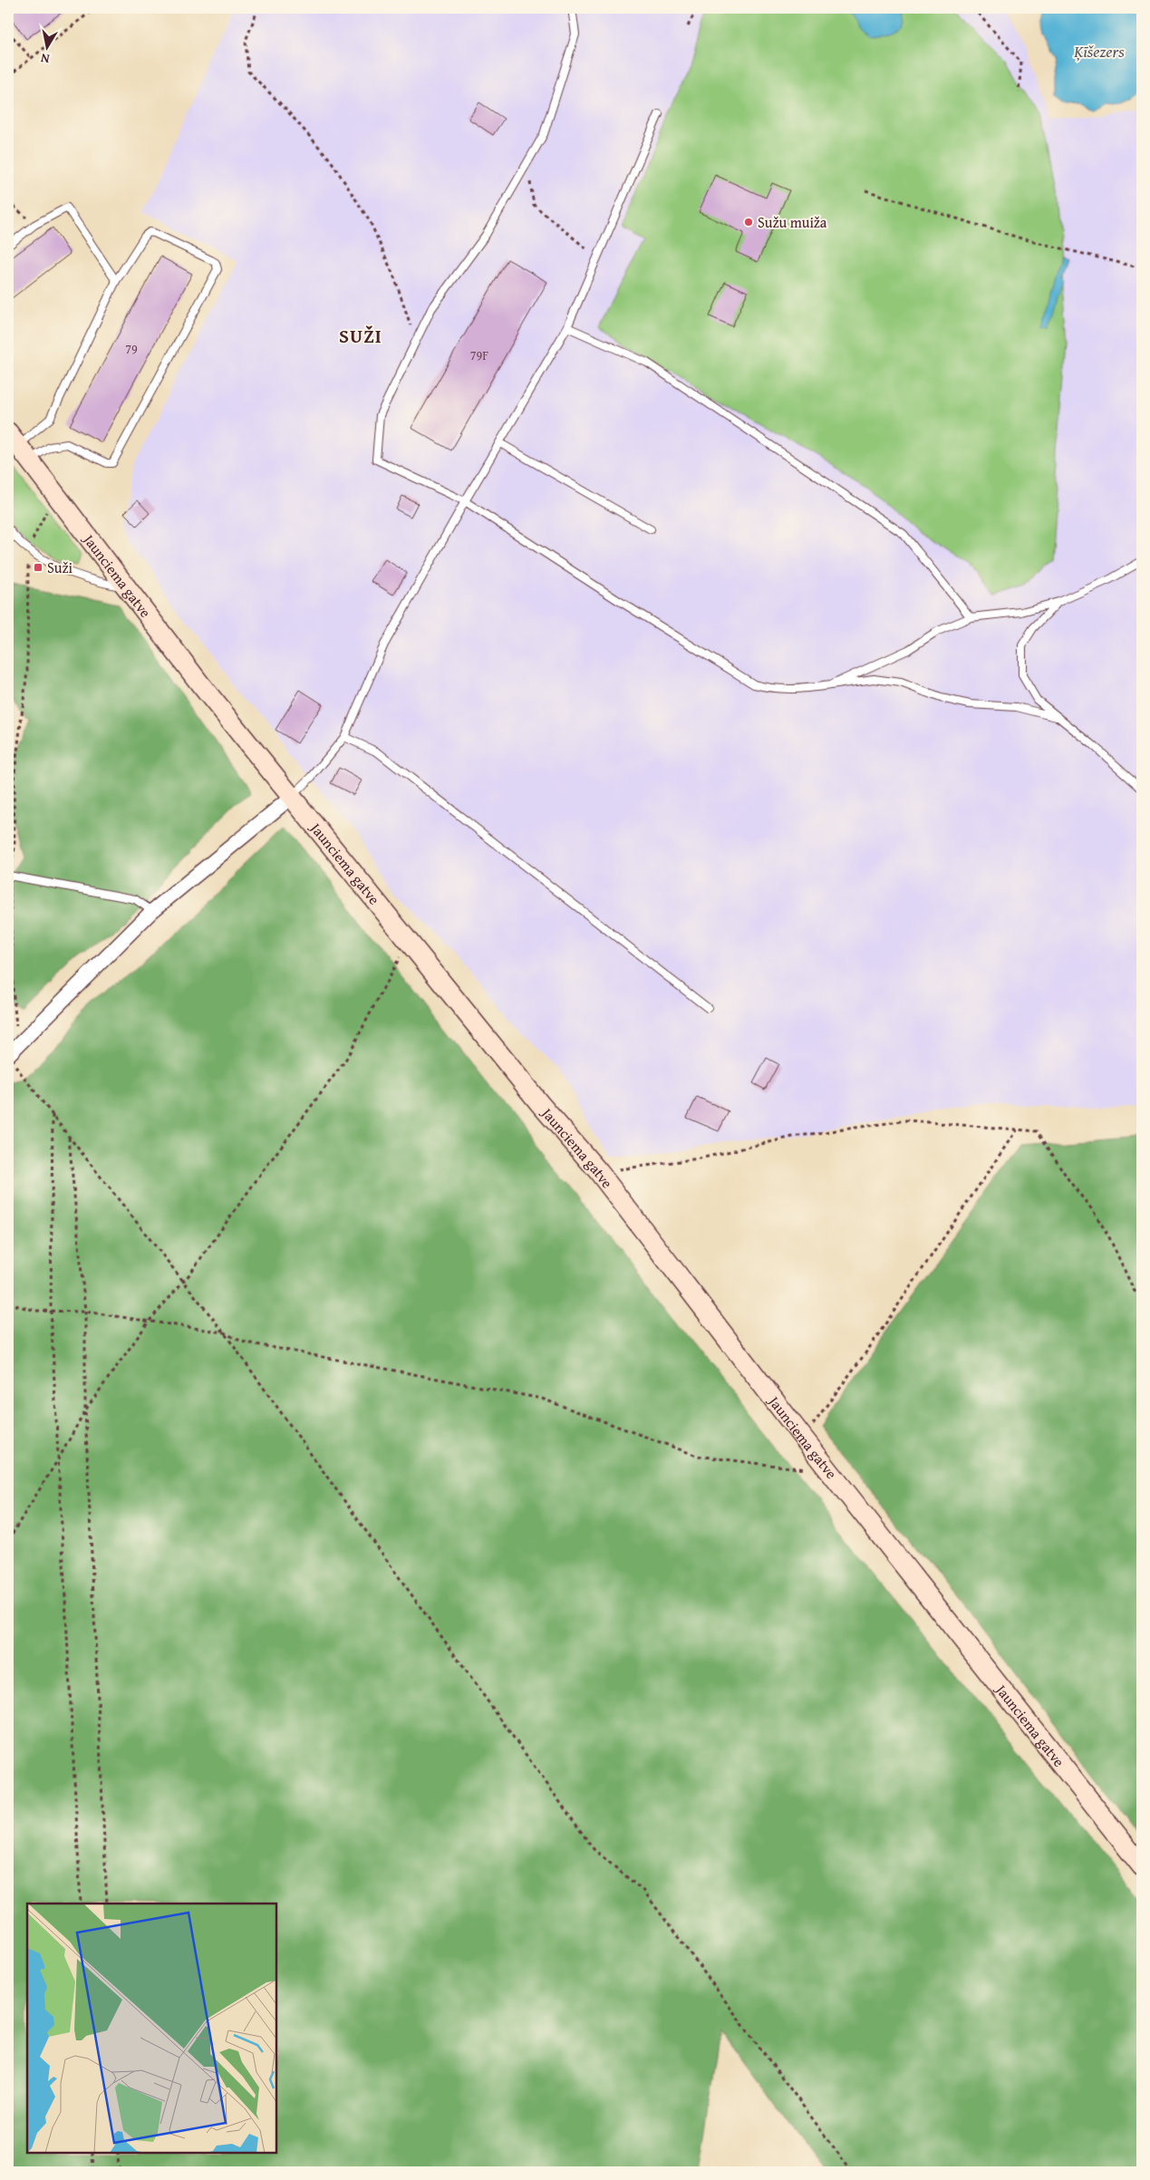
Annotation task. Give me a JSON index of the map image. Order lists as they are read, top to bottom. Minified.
{"streets":{"main road":["Jaunciema gatve"]},"districts":["SUŽI"],"water":["Ķīšezers"],"places":{"other":["Sužu muiža"],"transit":["Suži"]},"house_numbers":["79","79F"],"north":"bottom"}
